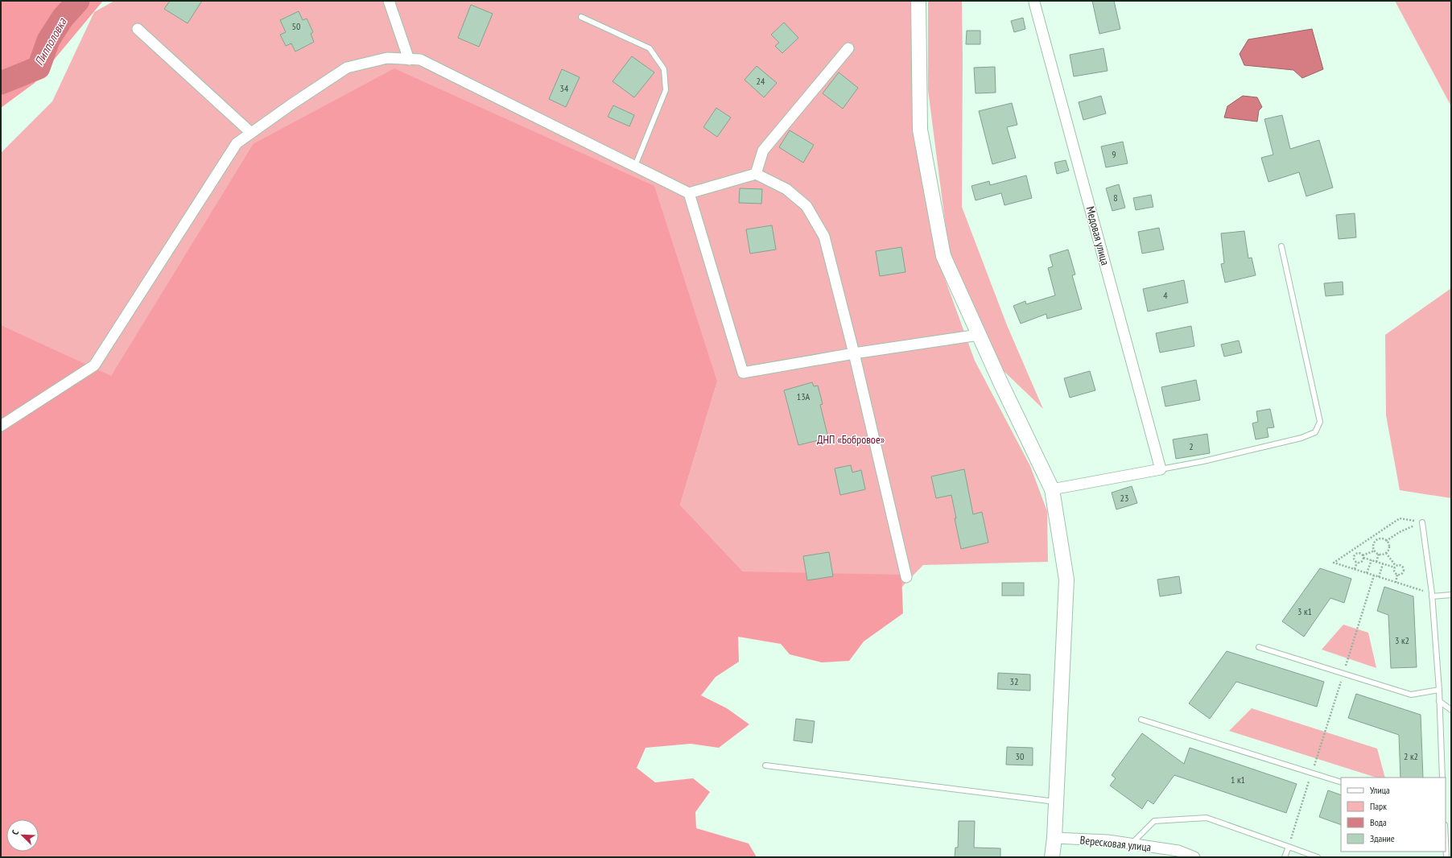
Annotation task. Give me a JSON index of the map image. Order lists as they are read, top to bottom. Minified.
{"streets":{"street":["Медовая улица","Вересковая улица"]},"water":["Пипполовка"],"parks":["ДНП «Бобровое»"],"house_numbers":["50","24","34","9","8","4","13А","2","23","3 к1","3 к2","32","30","2 к2","1 к1"],"legend":["Улица","Парк","Вода","Здание"],"north":"top left"}
